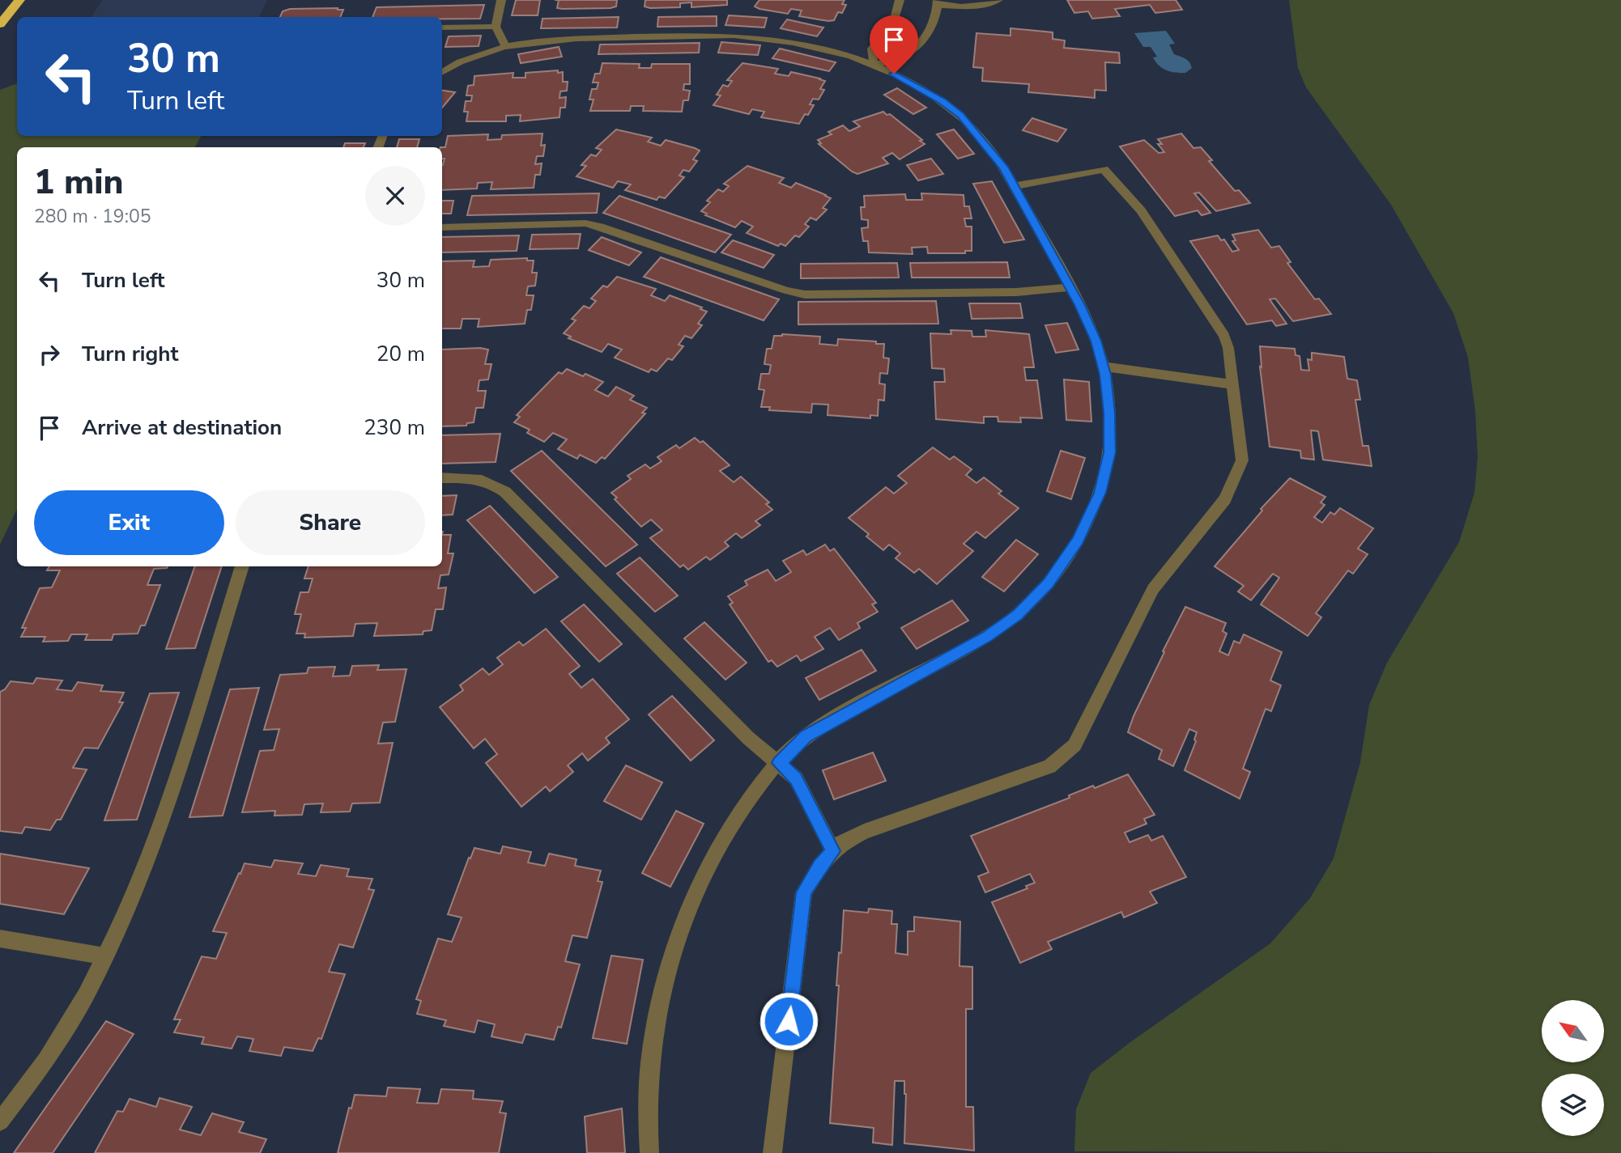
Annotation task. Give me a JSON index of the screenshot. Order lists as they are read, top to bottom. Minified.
{"north":"top left","page":{"turn":["30 m","Turn left"],"heading":["1 min","280 m · 19:05"],"list":[{"name":"Turn left","value":"30 m"},{"name":"Turn right","value":"20 m"},{"name":"Arrive at destination","value":"230 m"}],"buttons":["Exit","Share"]}}
